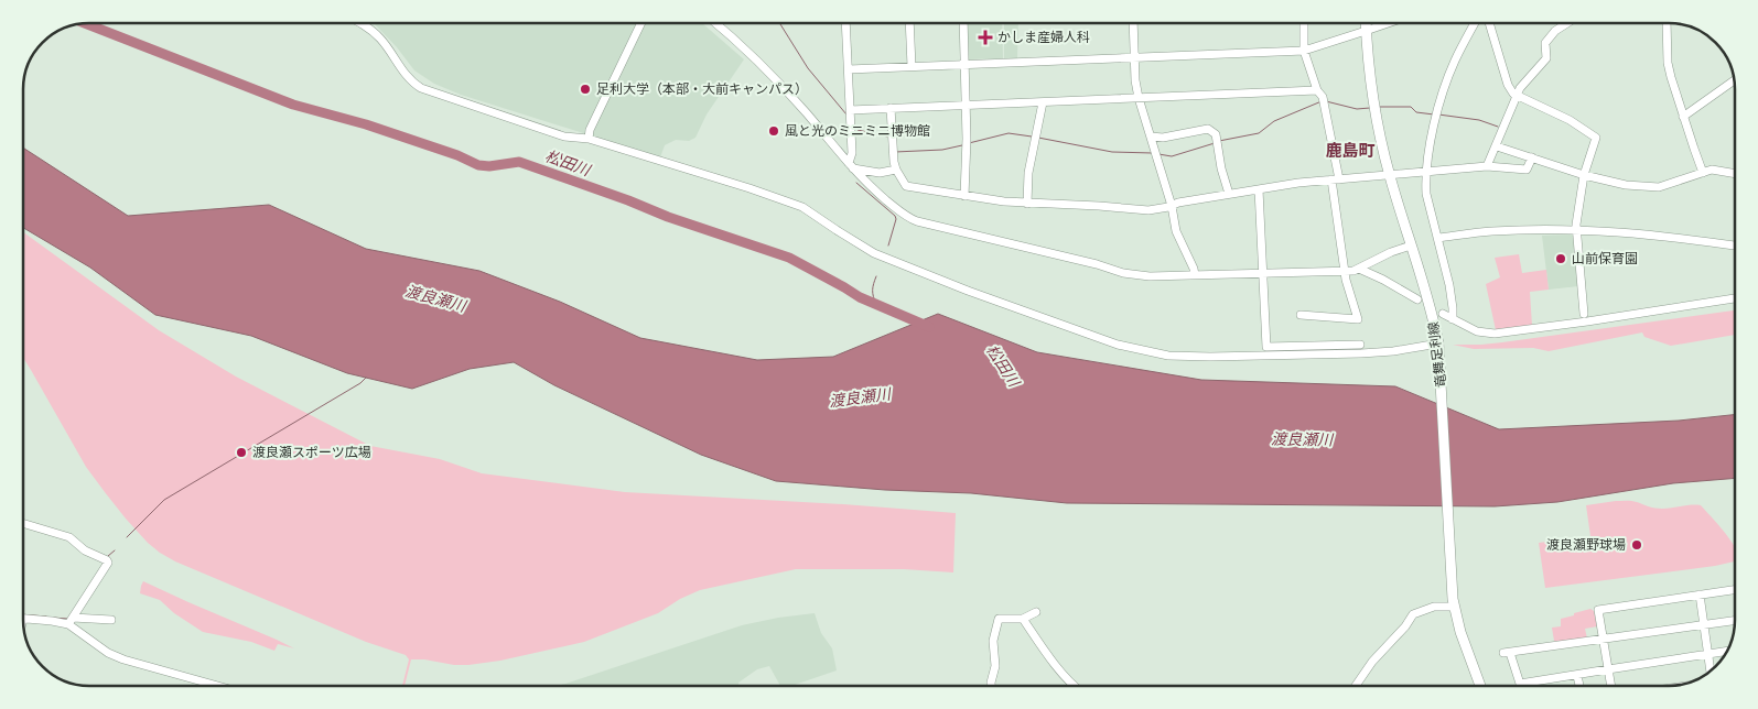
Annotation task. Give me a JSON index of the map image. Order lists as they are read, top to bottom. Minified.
{"streets":{"main road":["竜舞足利線"]},"districts":["鹿島町"],"water":["松田川","渡良瀬川"],"places":{"health":["かしま産婦人科"],"other":["足利大学（本部・大前キャンパス）","風と光のミニミニ博物館","山前保育園","渡良瀬スポーツ広場","渡良瀬野球場"]}}
